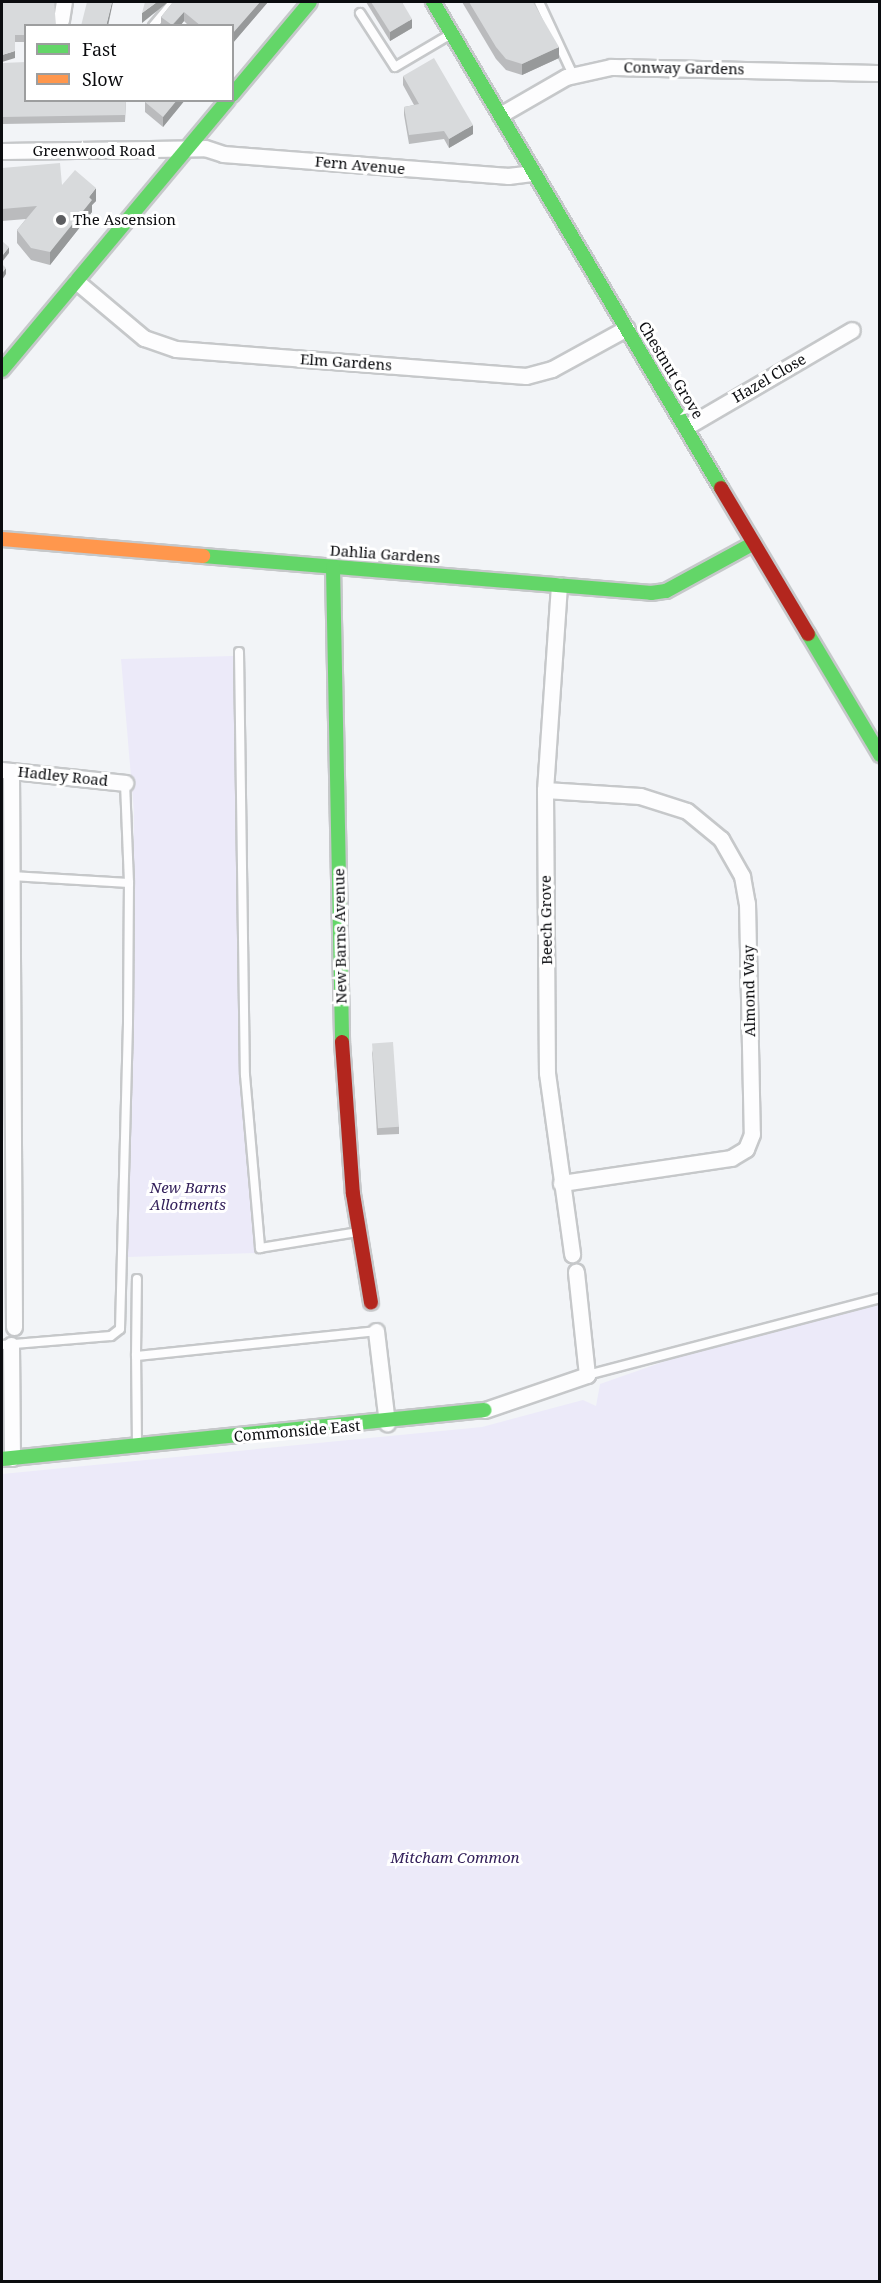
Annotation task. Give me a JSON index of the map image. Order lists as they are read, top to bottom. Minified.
{"streets":{"street":["Conway Gardens","Greenwood Road","Fern Avenue","Elm Gardens","Chestnut Grove","Hazel Close","Dahlia Gardens","Hadley Road","Beech Grove","New Barns Avenue","Almond Way","Commonside East"]},"crossings":[["Conway Gardens","Chestnut Grove"],["Greenwood Road","Fern Avenue"],["Fern Avenue","Chestnut Grove"],["Elm Gardens","Chestnut Grove"],["Chestnut Grove","Hazel Close"],["Chestnut Grove","Dahlia Gardens"],["Dahlia Gardens","Beech Grove"],["Dahlia Gardens","New Barns Avenue"],["Beech Grove","Almond Way"]],"parks":["New Barns Allotments","Mitcham Common"],"places":["The Ascension"],"legend":["Fast","Slow"]}
